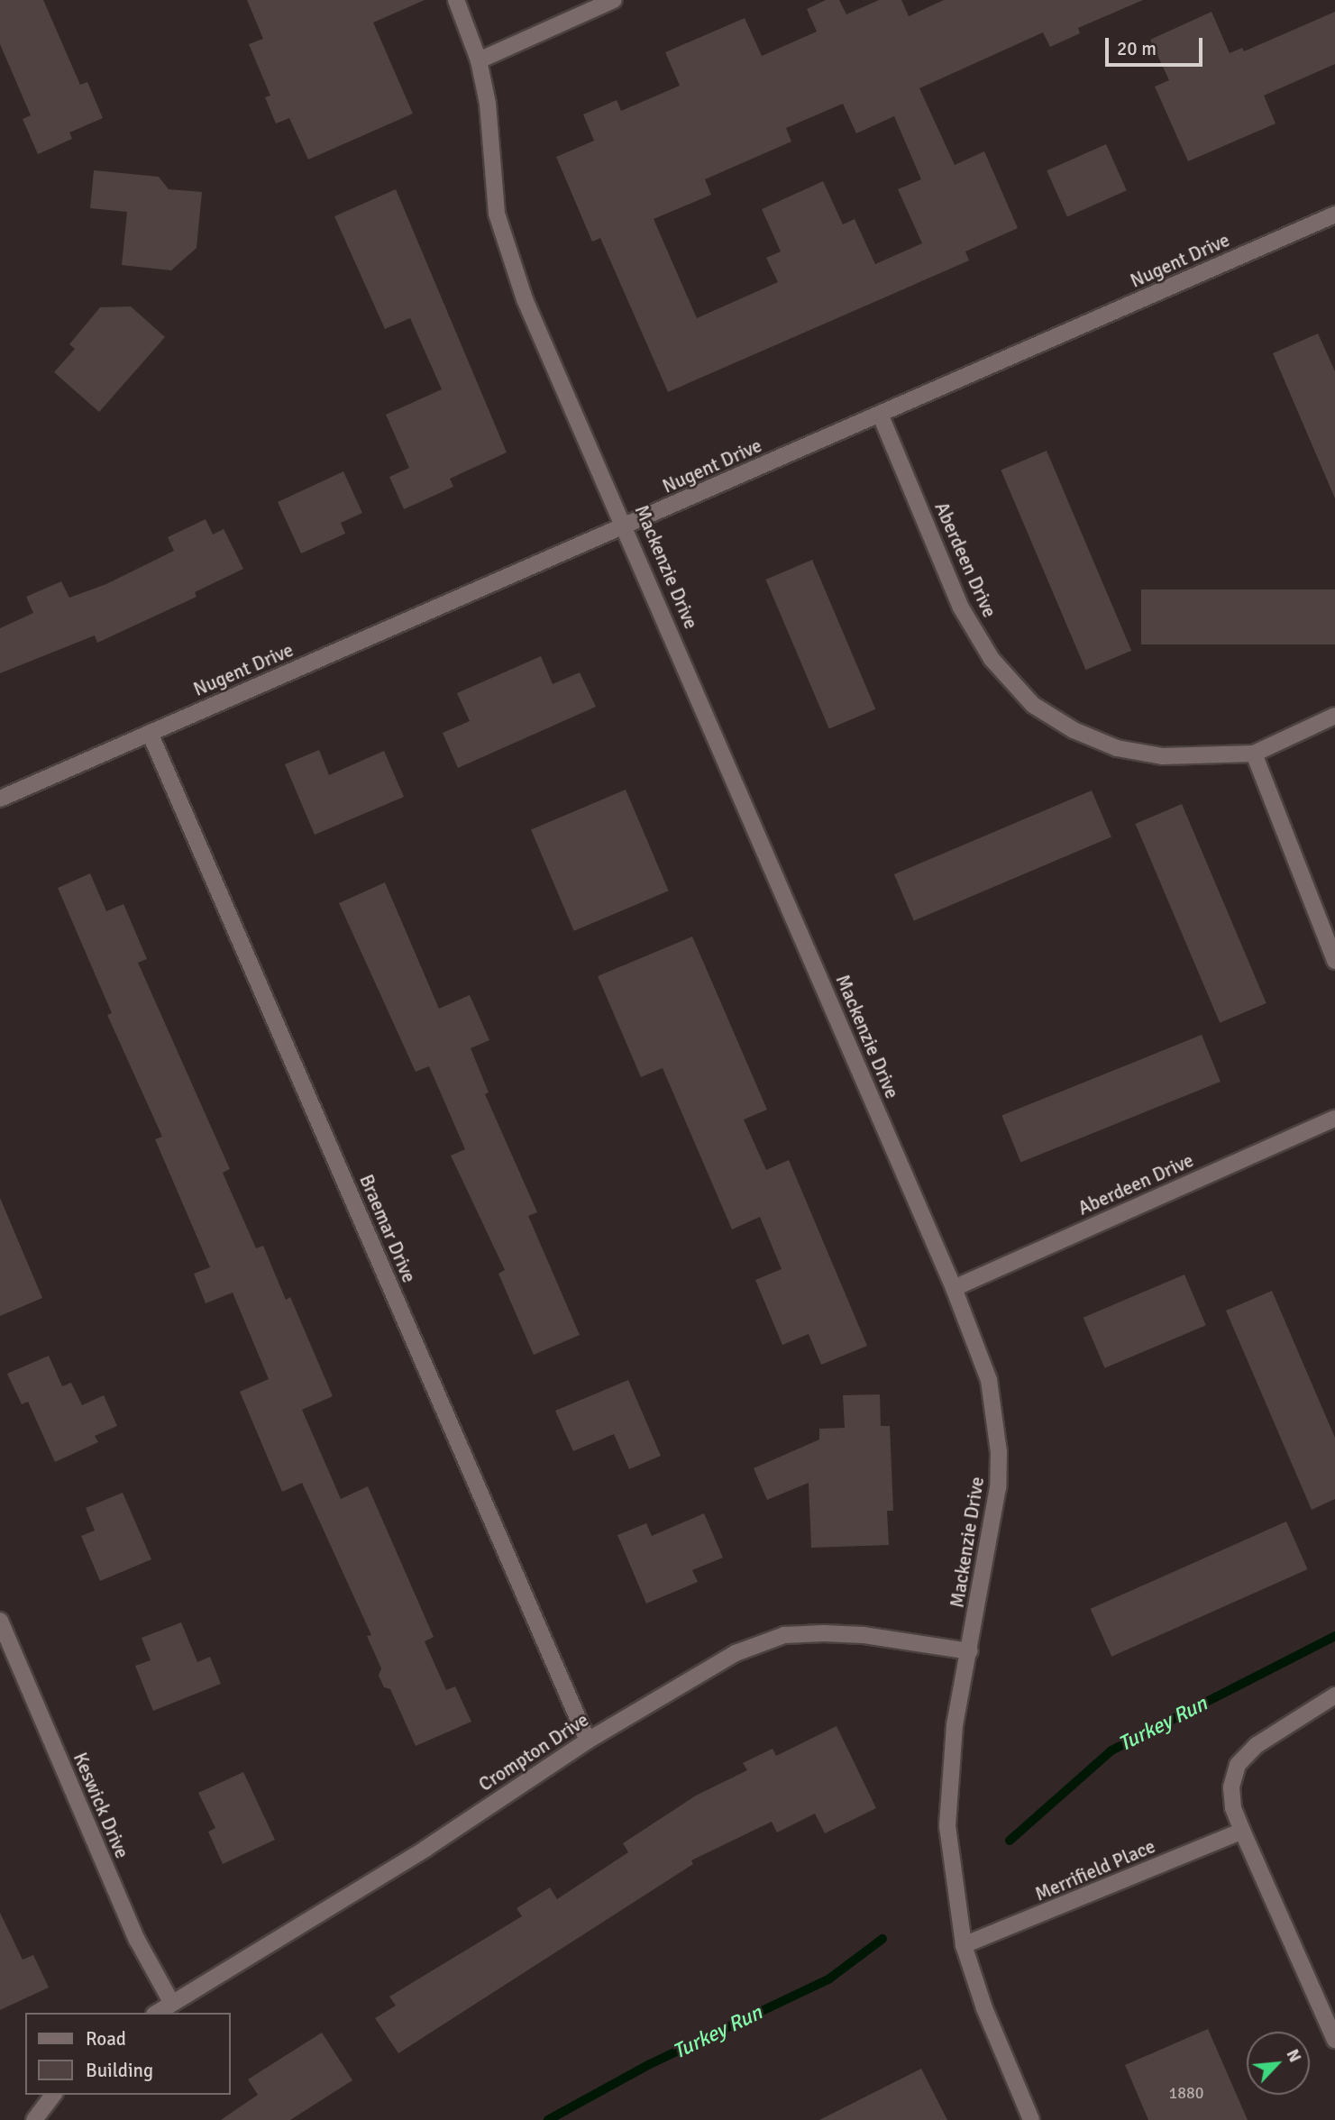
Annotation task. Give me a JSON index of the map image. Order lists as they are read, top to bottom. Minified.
{"streets":{"street":["Nugent Drive","Aberdeen Drive","Mackenzie Drive","Braemar Drive","Crompton Drive","Keswick Drive","Merrifield Place"]},"crossings":[["Nugent Drive","Aberdeen Drive"],["Nugent Drive","Mackenzie Drive"],["Nugent Drive","Braemar Drive"],["Aberdeen Drive","Mackenzie Drive"],["Mackenzie Drive","Crompton Drive"],["Mackenzie Drive","Merrifield Place"],["Braemar Drive","Crompton Drive"],["Crompton Drive","Keswick Drive"]],"water":["Turkey Run"],"house_numbers":["1880"],"legend":["Road","Building"],"scale_bar":"20 m","north":"top right"}
